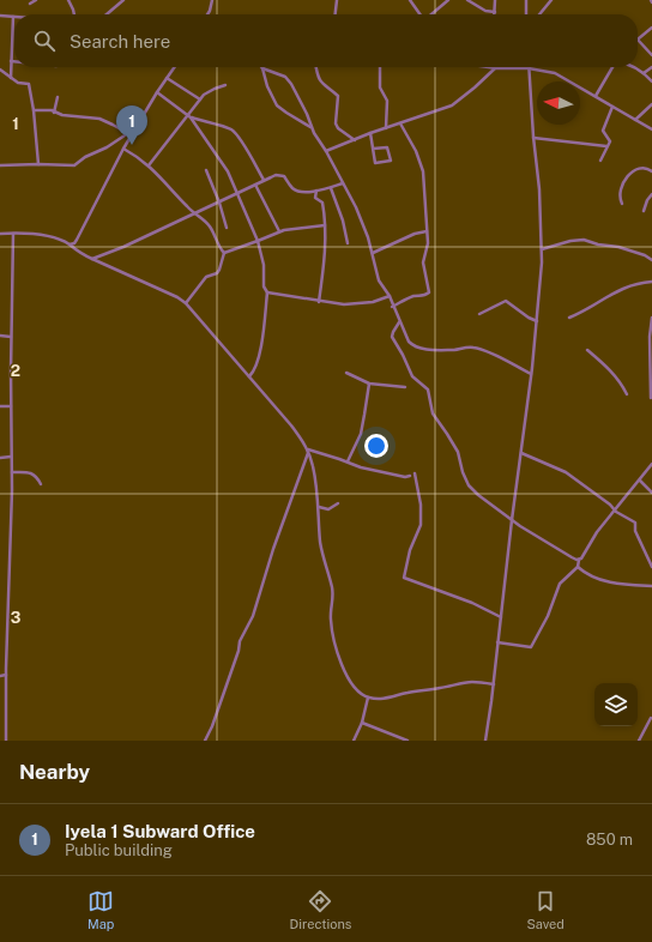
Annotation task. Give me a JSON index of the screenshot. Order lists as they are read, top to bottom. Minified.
{"north":"left","page":{"search":"Search here","pins":"1","heading":"Nearby","list":[{"mark":"1","name":"Iyela 1 Subward Office","note":"Public building","value":"850 m"}],"nav":["Map","Directions","Saved"]},"grid":{"rows":["1","2","3"]}}
